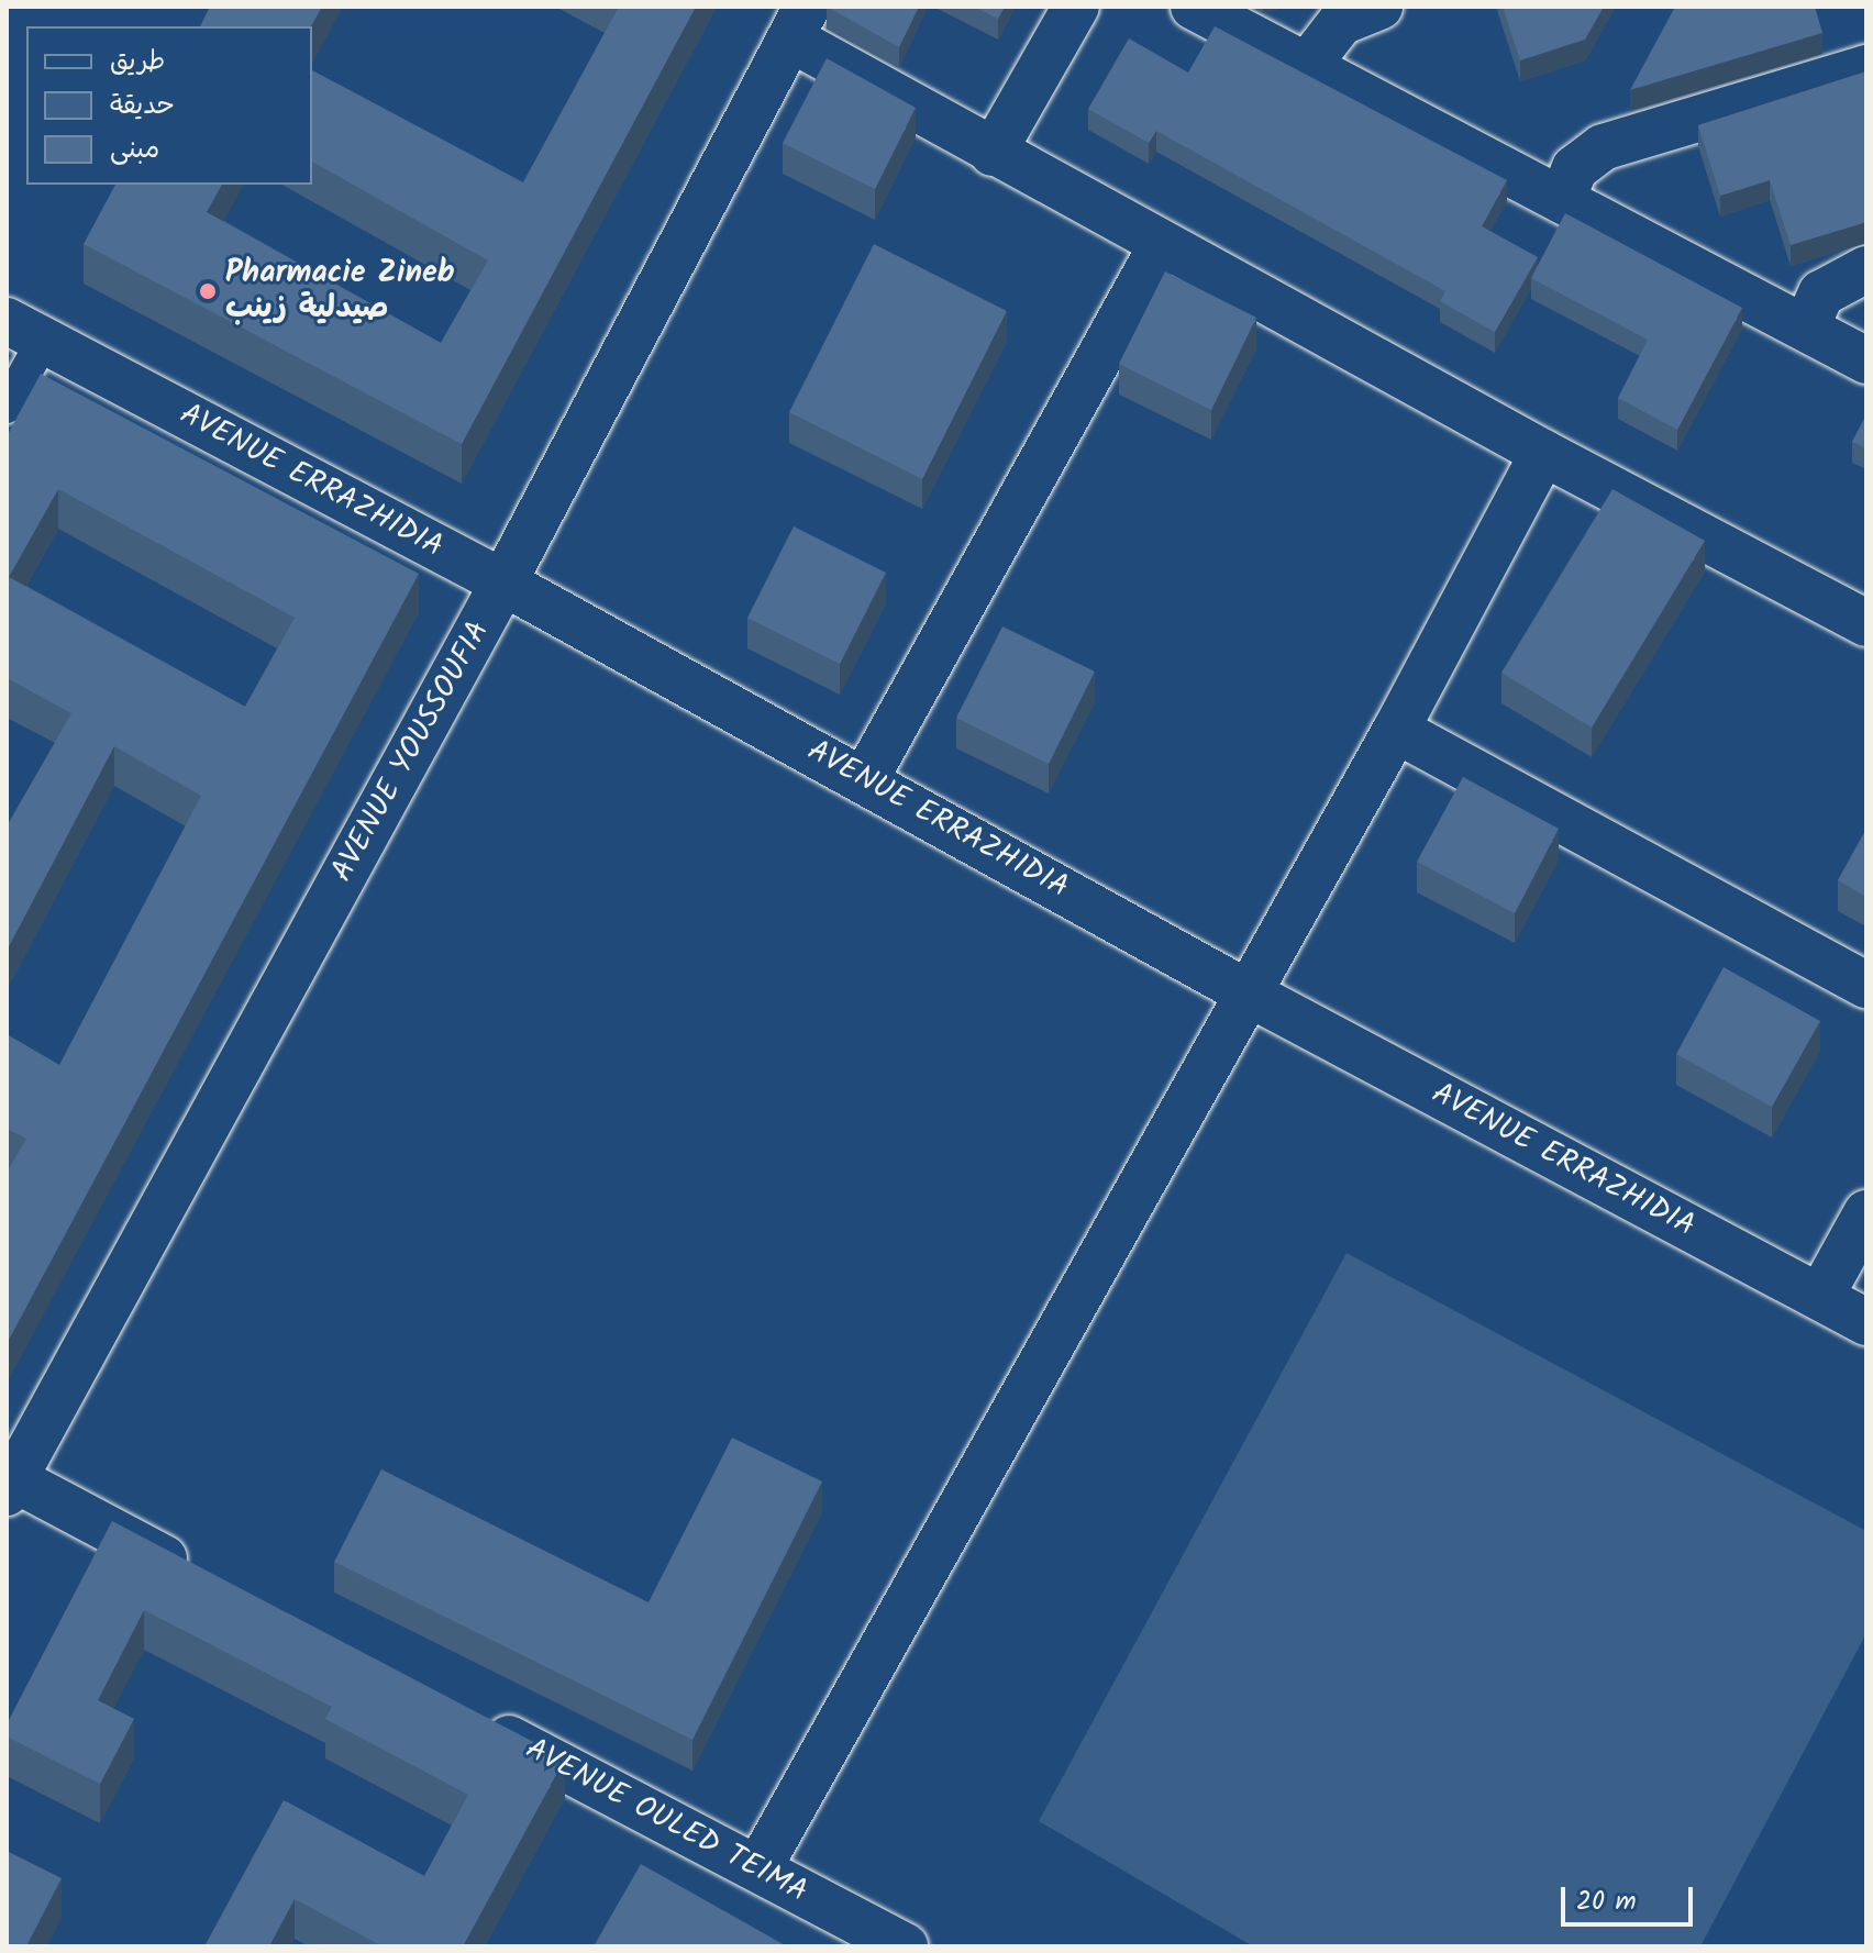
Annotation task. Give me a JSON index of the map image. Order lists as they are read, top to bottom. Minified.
{"streets":{"street":["AVENUE ERRAZHIDIA","AVENUE YOUSSOUFIA","AVENUE OULED TEIMA"]},"crossings":[["AVENUE ERRAZHIDIA","AVENUE YOUSSOUFIA"]],"places":["Pharmacie Zineb صيدلية زينب"],"legend":["طريق","حديقة","مبنى"],"scale_bar":"20 m"}
